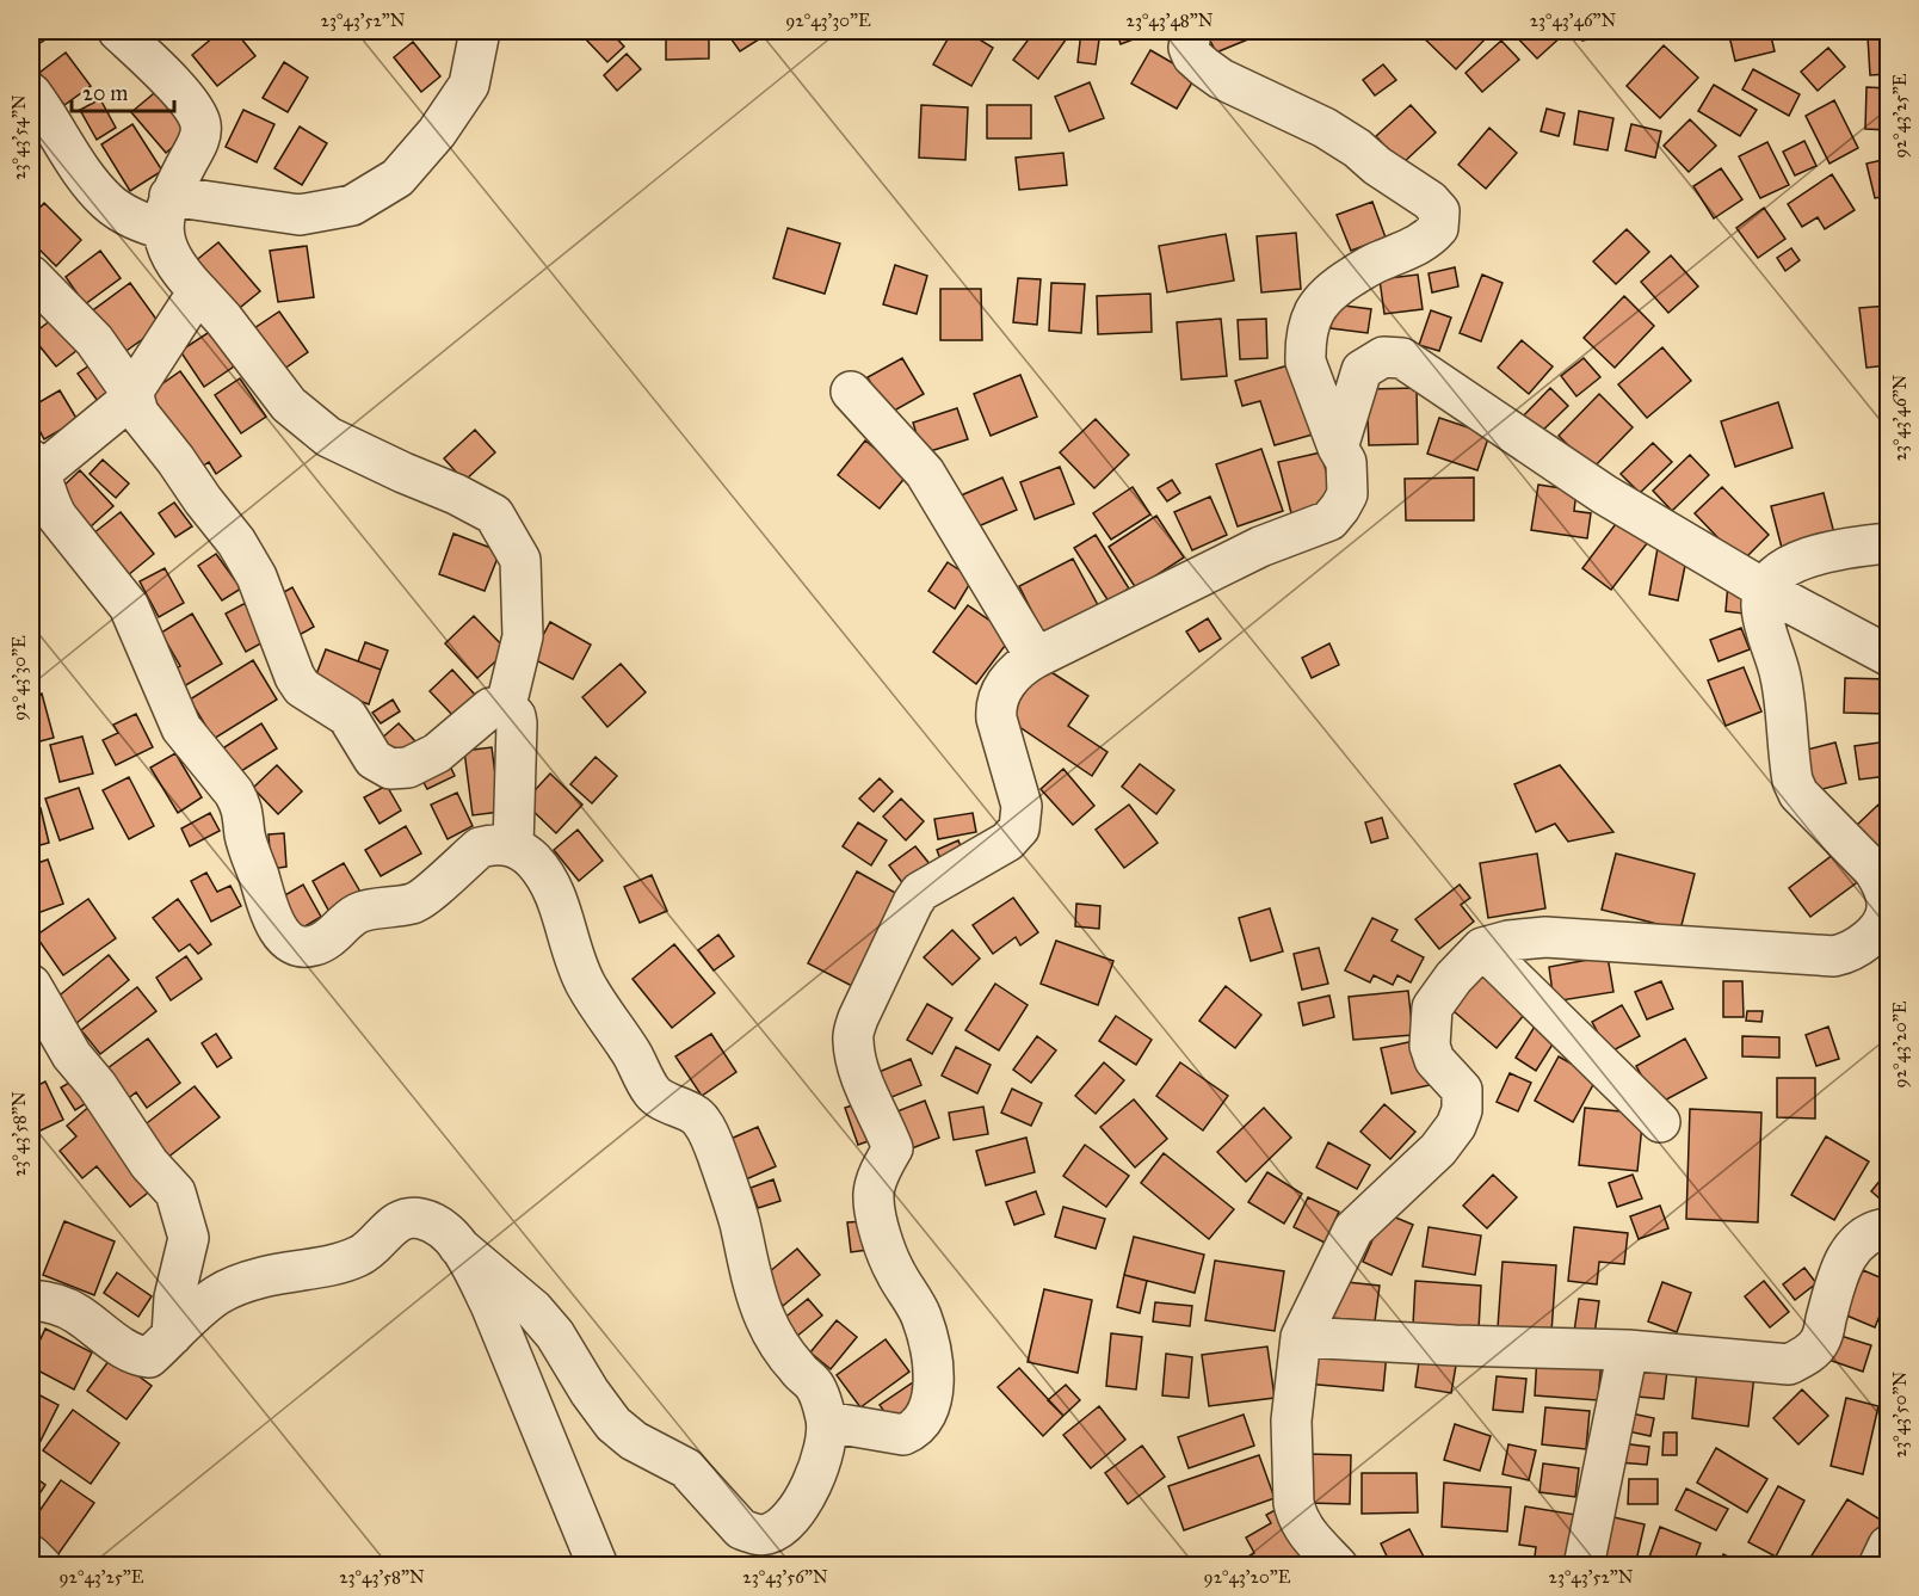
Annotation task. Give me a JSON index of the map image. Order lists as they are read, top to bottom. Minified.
{"scale_bar":"20 m","coordinates":["23°43'52\"N","92°43'30\"E","23°43'48\"N","23°43'46\"N","92°43'25\"E","23°43'54\"N","92°43'20\"E","23°43'58\"N","23°43'50\"N","23°43'56\"N"]}
